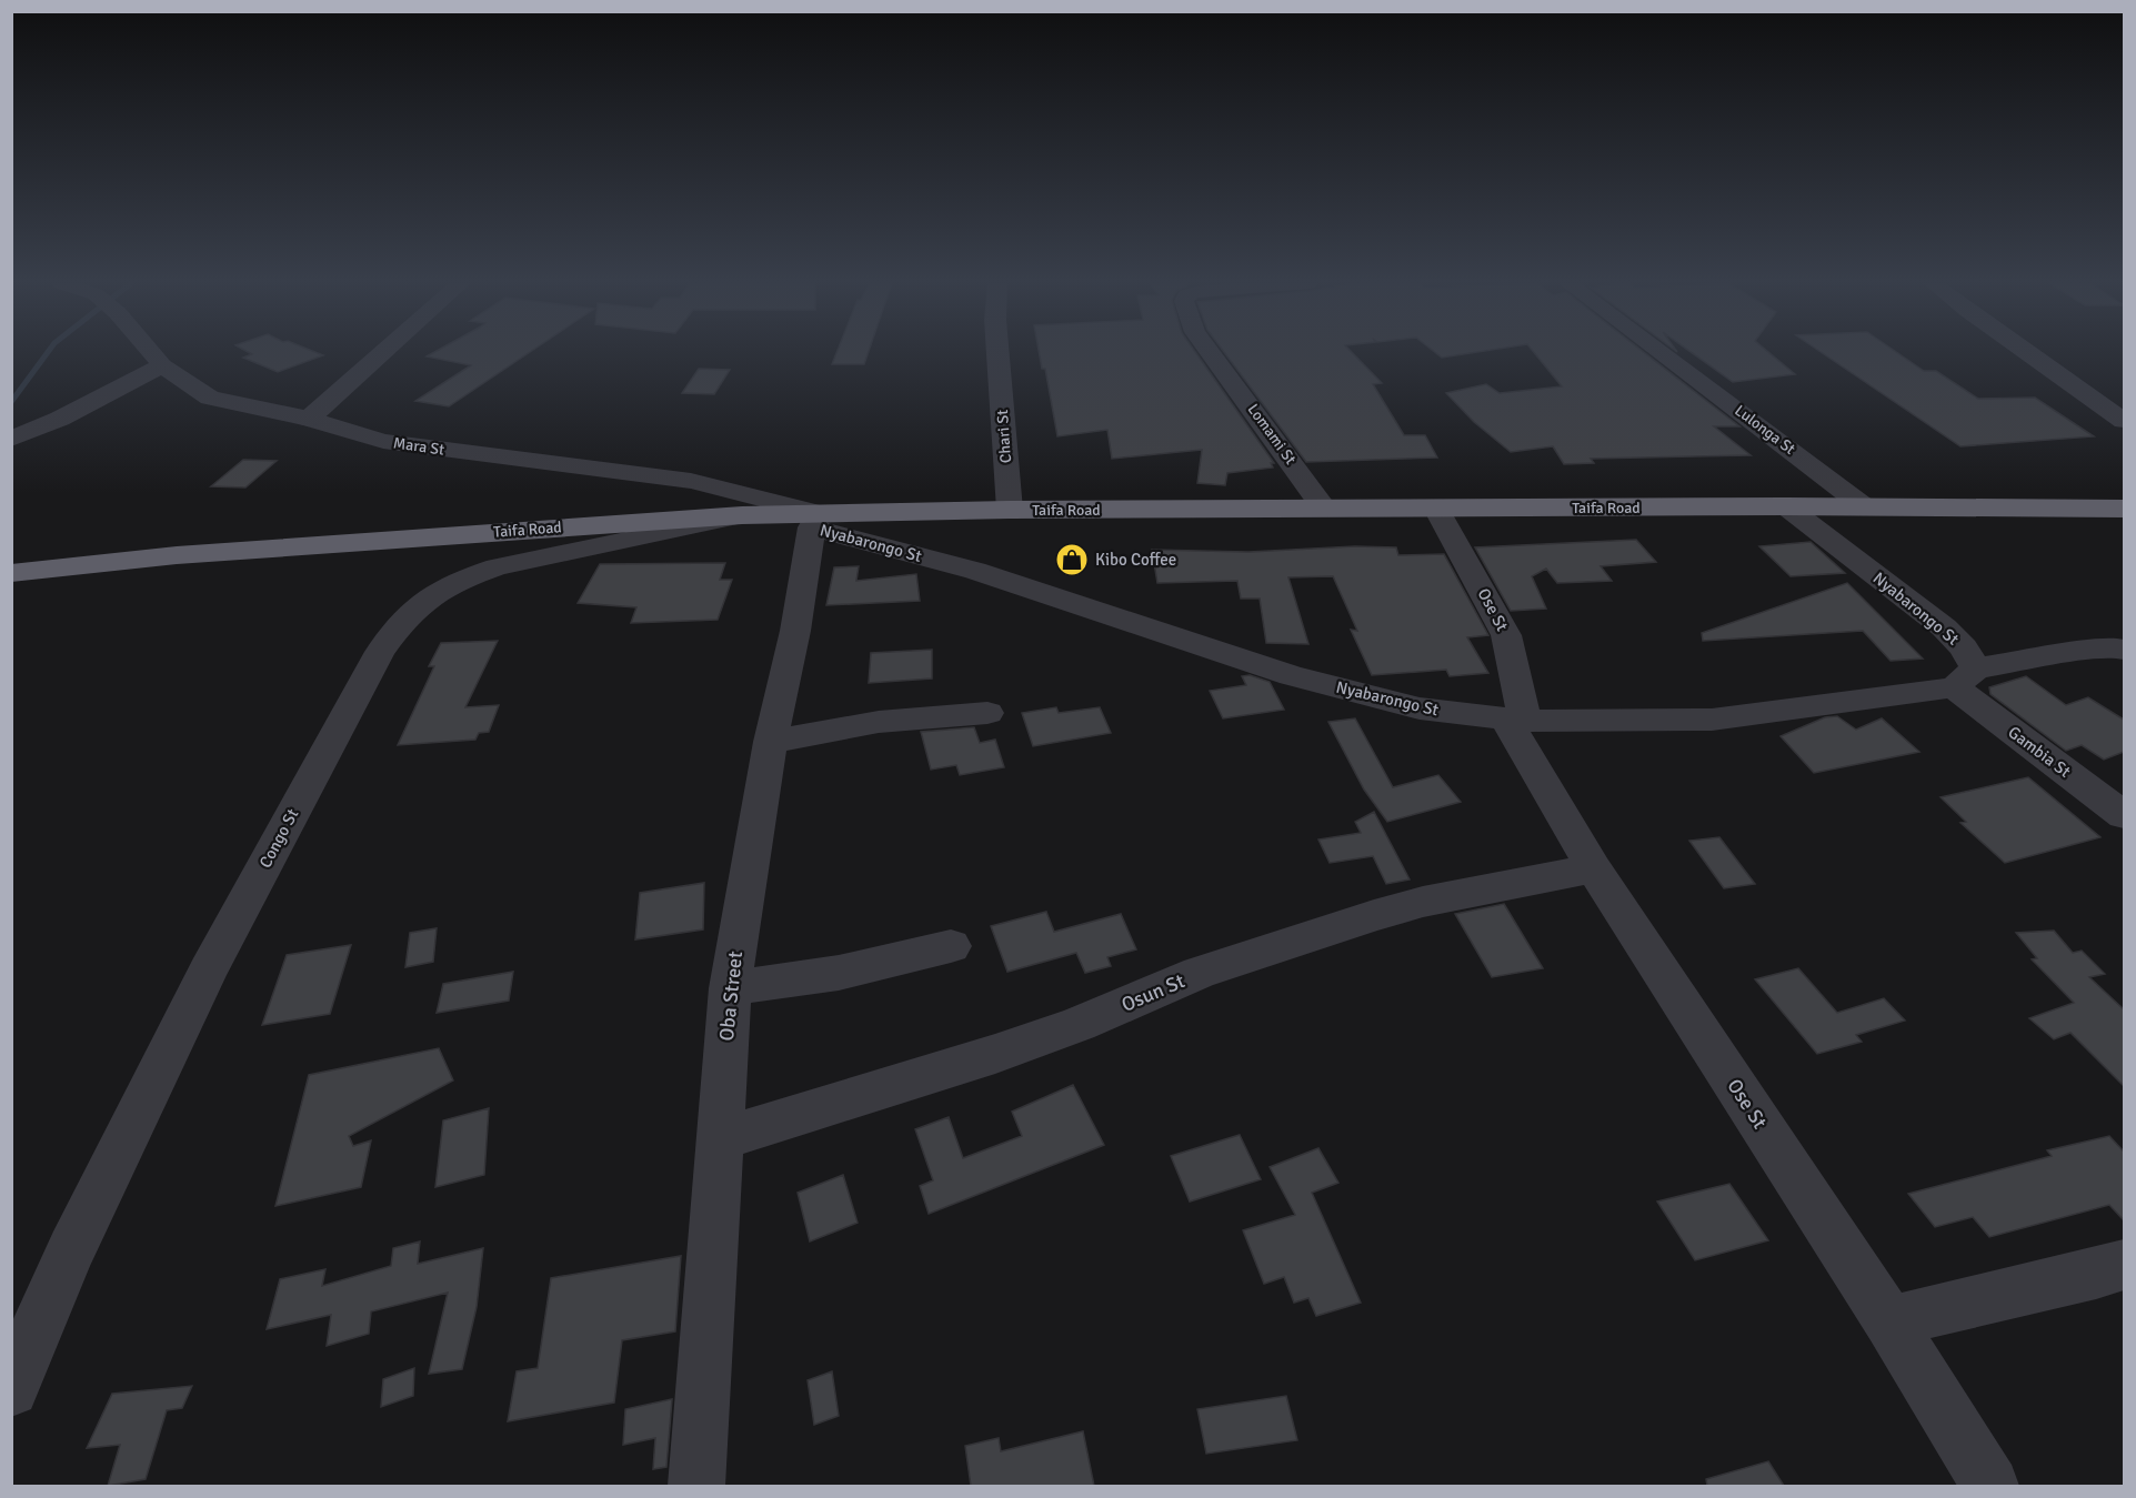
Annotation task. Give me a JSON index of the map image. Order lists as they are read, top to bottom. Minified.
{"streets":{"highway":["Taifa Road"],"street":["Lulonga St","Lomami St","Chari St","Mara St","Nyabarongo St","Ose St","Gambia St","Congo St","Osun St","Oba Street"]},"crossings":[["Lulonga St","Taifa Road"],["Lomami St","Taifa Road"],["Chari St","Taifa Road"],["Mara St","Taifa Road"],["Mara St","Nyabarongo St"],["Mara St","Oba Street"],["Taifa Road","Nyabarongo St"],["Taifa Road","Ose St"],["Taifa Road","Congo St"],["Taifa Road","Oba Street"],["Nyabarongo St","Ose St"],["Nyabarongo St","Gambia St"],["Nyabarongo St","Oba Street"],["Ose St","Osun St"],["Osun St","Oba Street"]],"places":{"shop":["Kibo Coffee"]}}
